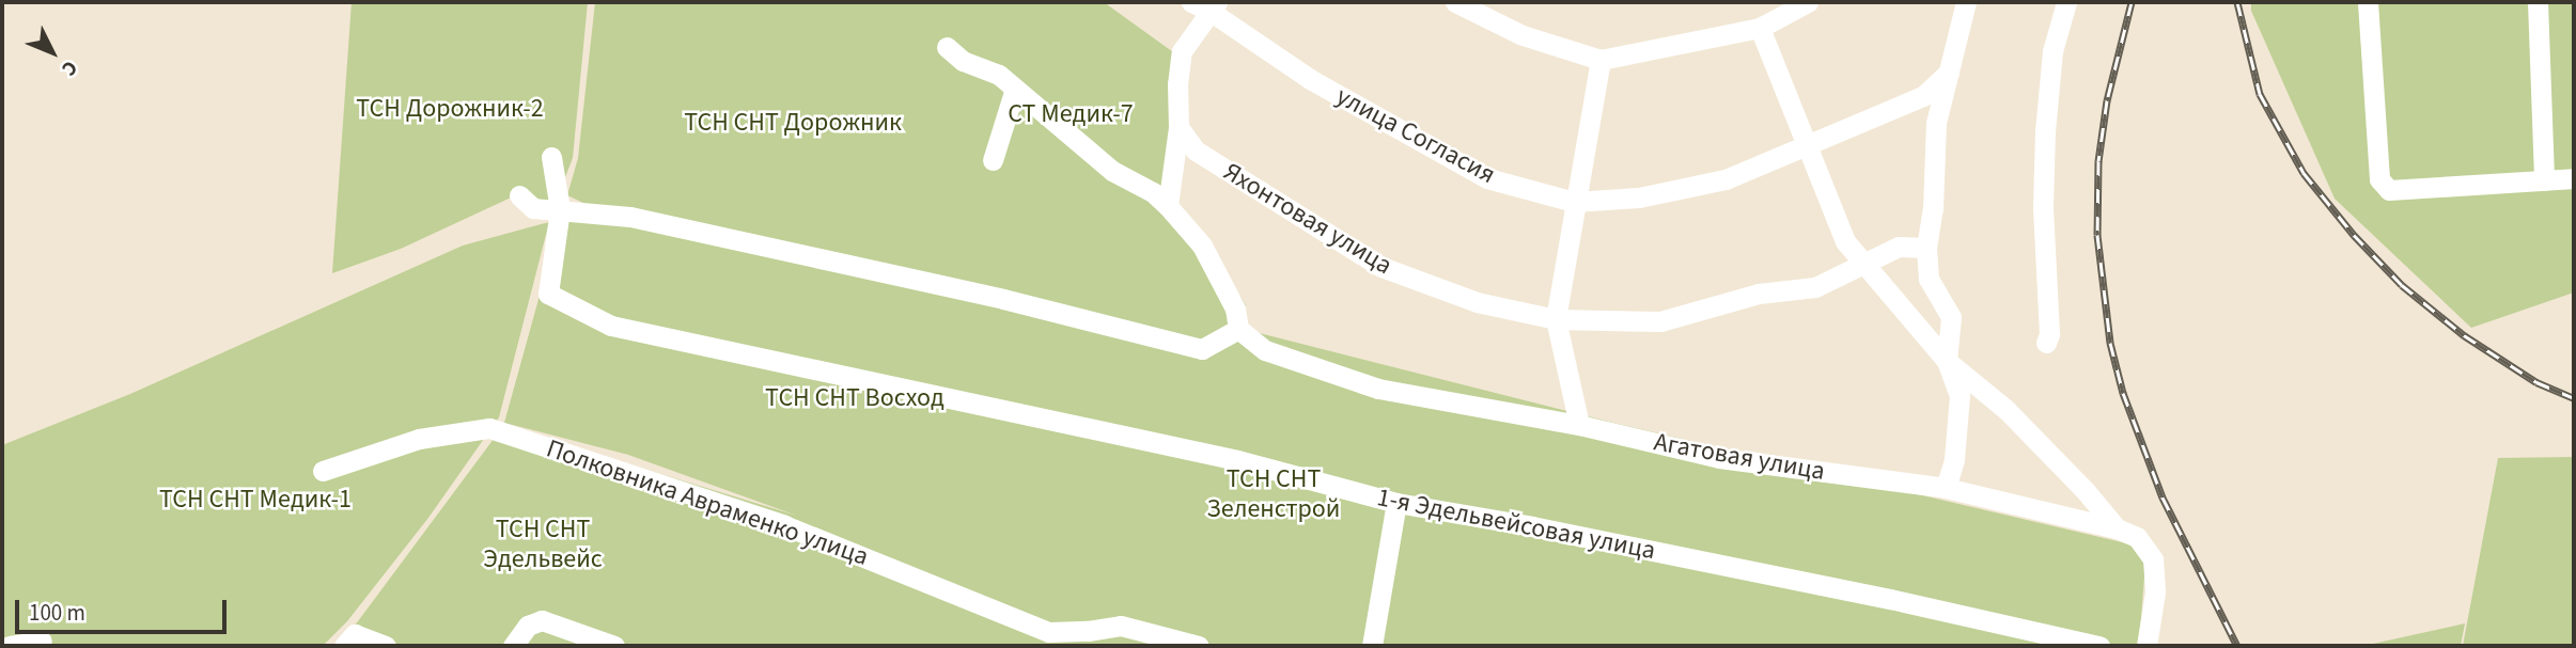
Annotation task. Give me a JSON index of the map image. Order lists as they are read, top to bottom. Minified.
{"streets":{"street":["улица Согласия","Яхонтовая улица","Агатовая улица","Полковника Авраменко улица","1-я Эдельвейсовая улица"]},"parks":["ТСН Дорожник-2","СТ Медик-7","ТСН СНТ Дорожник","ТСН СНТ Восход","ТСН СНТ Зеленстрой","ТСН СНТ Медик-1","ТСН СНТ Эдельвейс"],"scale_bar":"100 m","north":"bottom right"}
